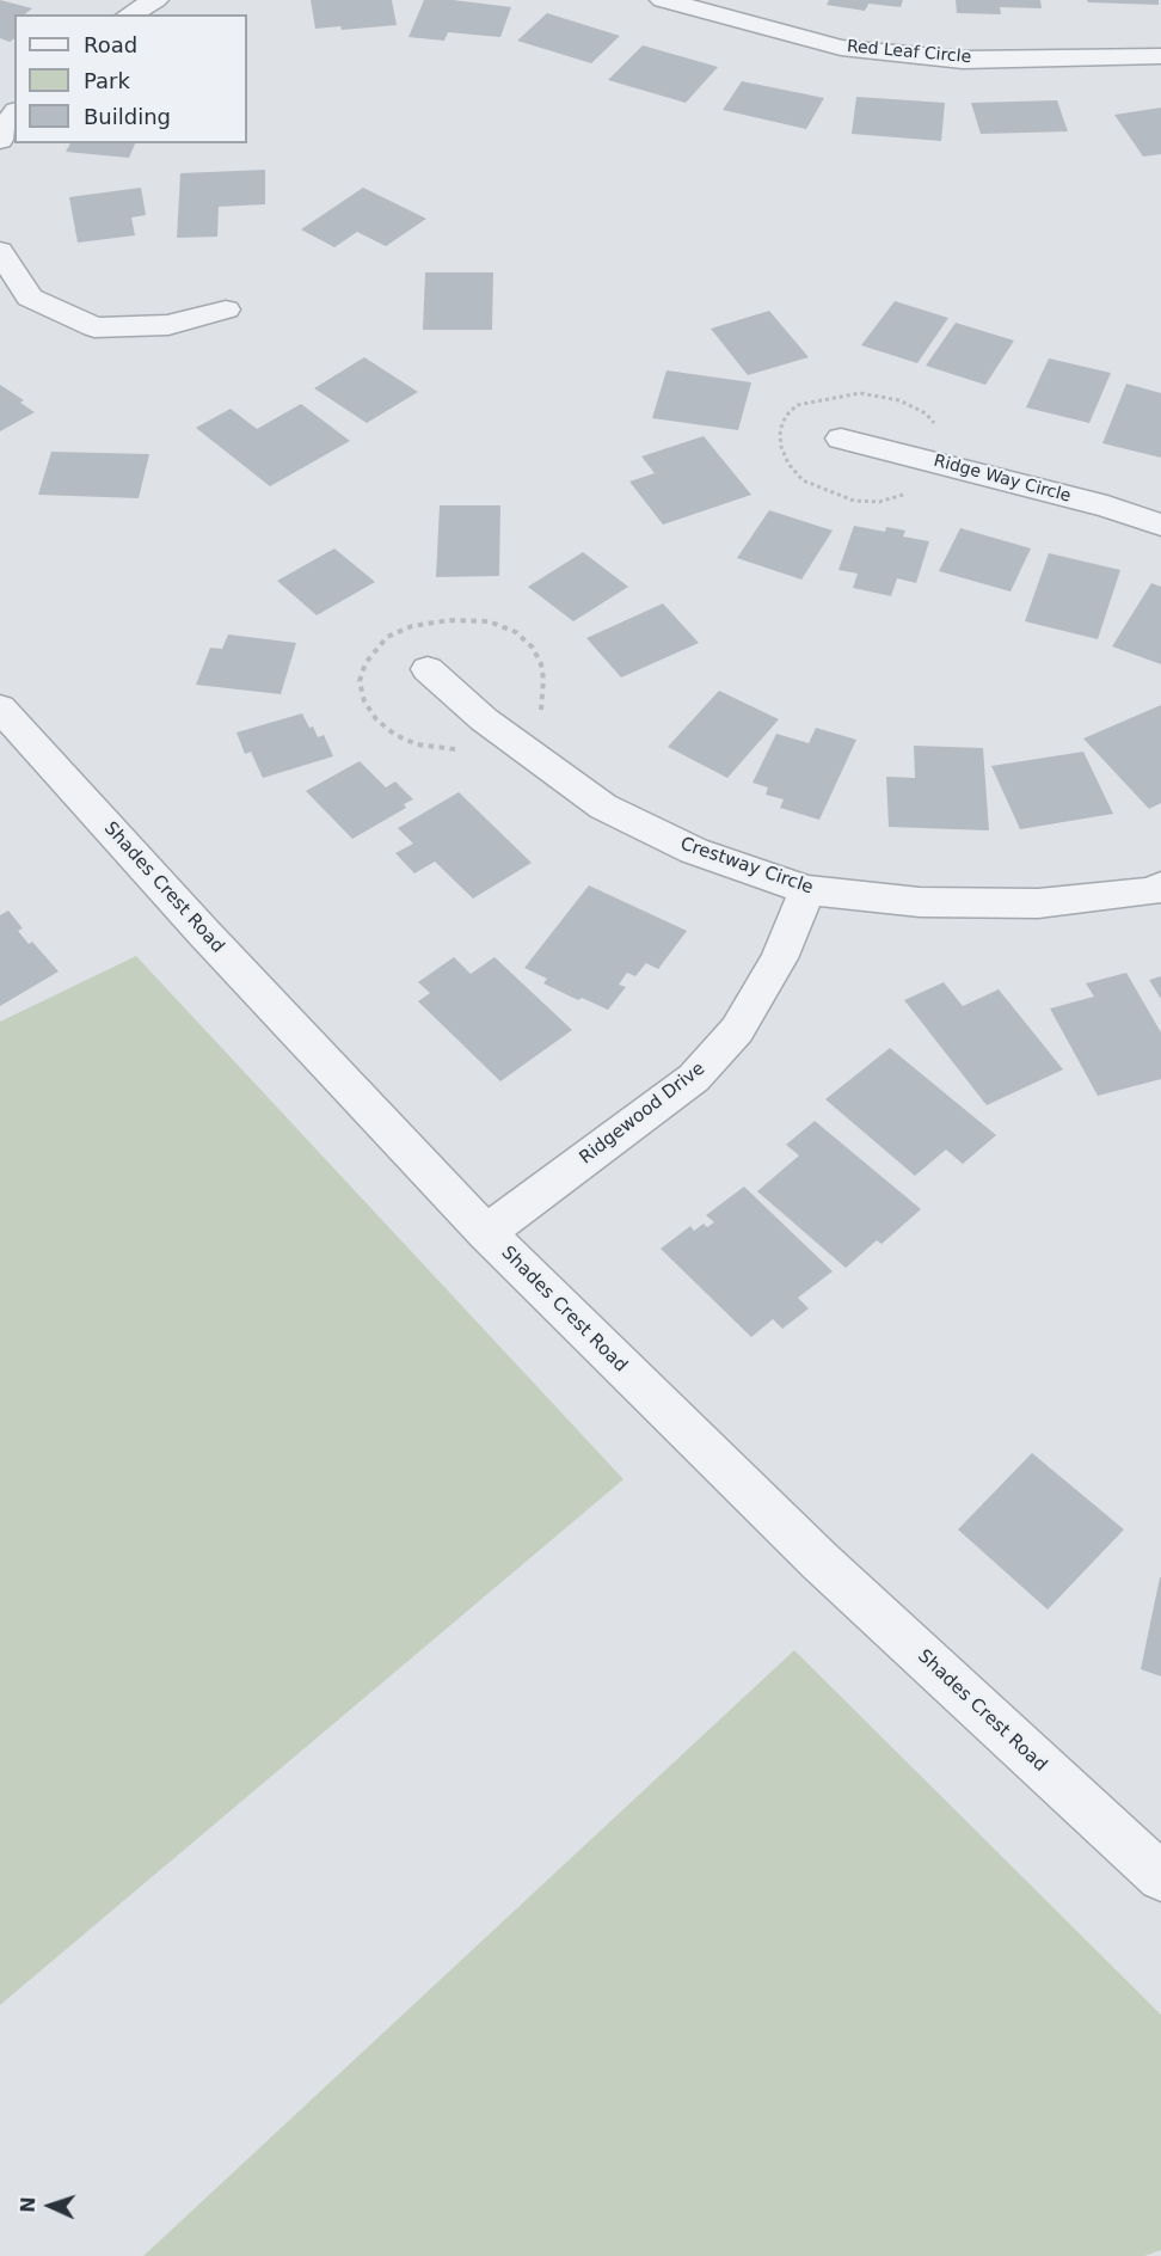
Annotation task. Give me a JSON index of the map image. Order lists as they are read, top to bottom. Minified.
{"streets":{"street":["Red Leaf Circle","Ridge Way Circle","Crestway Circle","Shades Crest Road","Ridgewood Drive"]},"crossings":[["Crestway Circle","Ridgewood Drive"],["Shades Crest Road","Ridgewood Drive"]],"legend":["Road","Park","Building"],"north":"left"}
